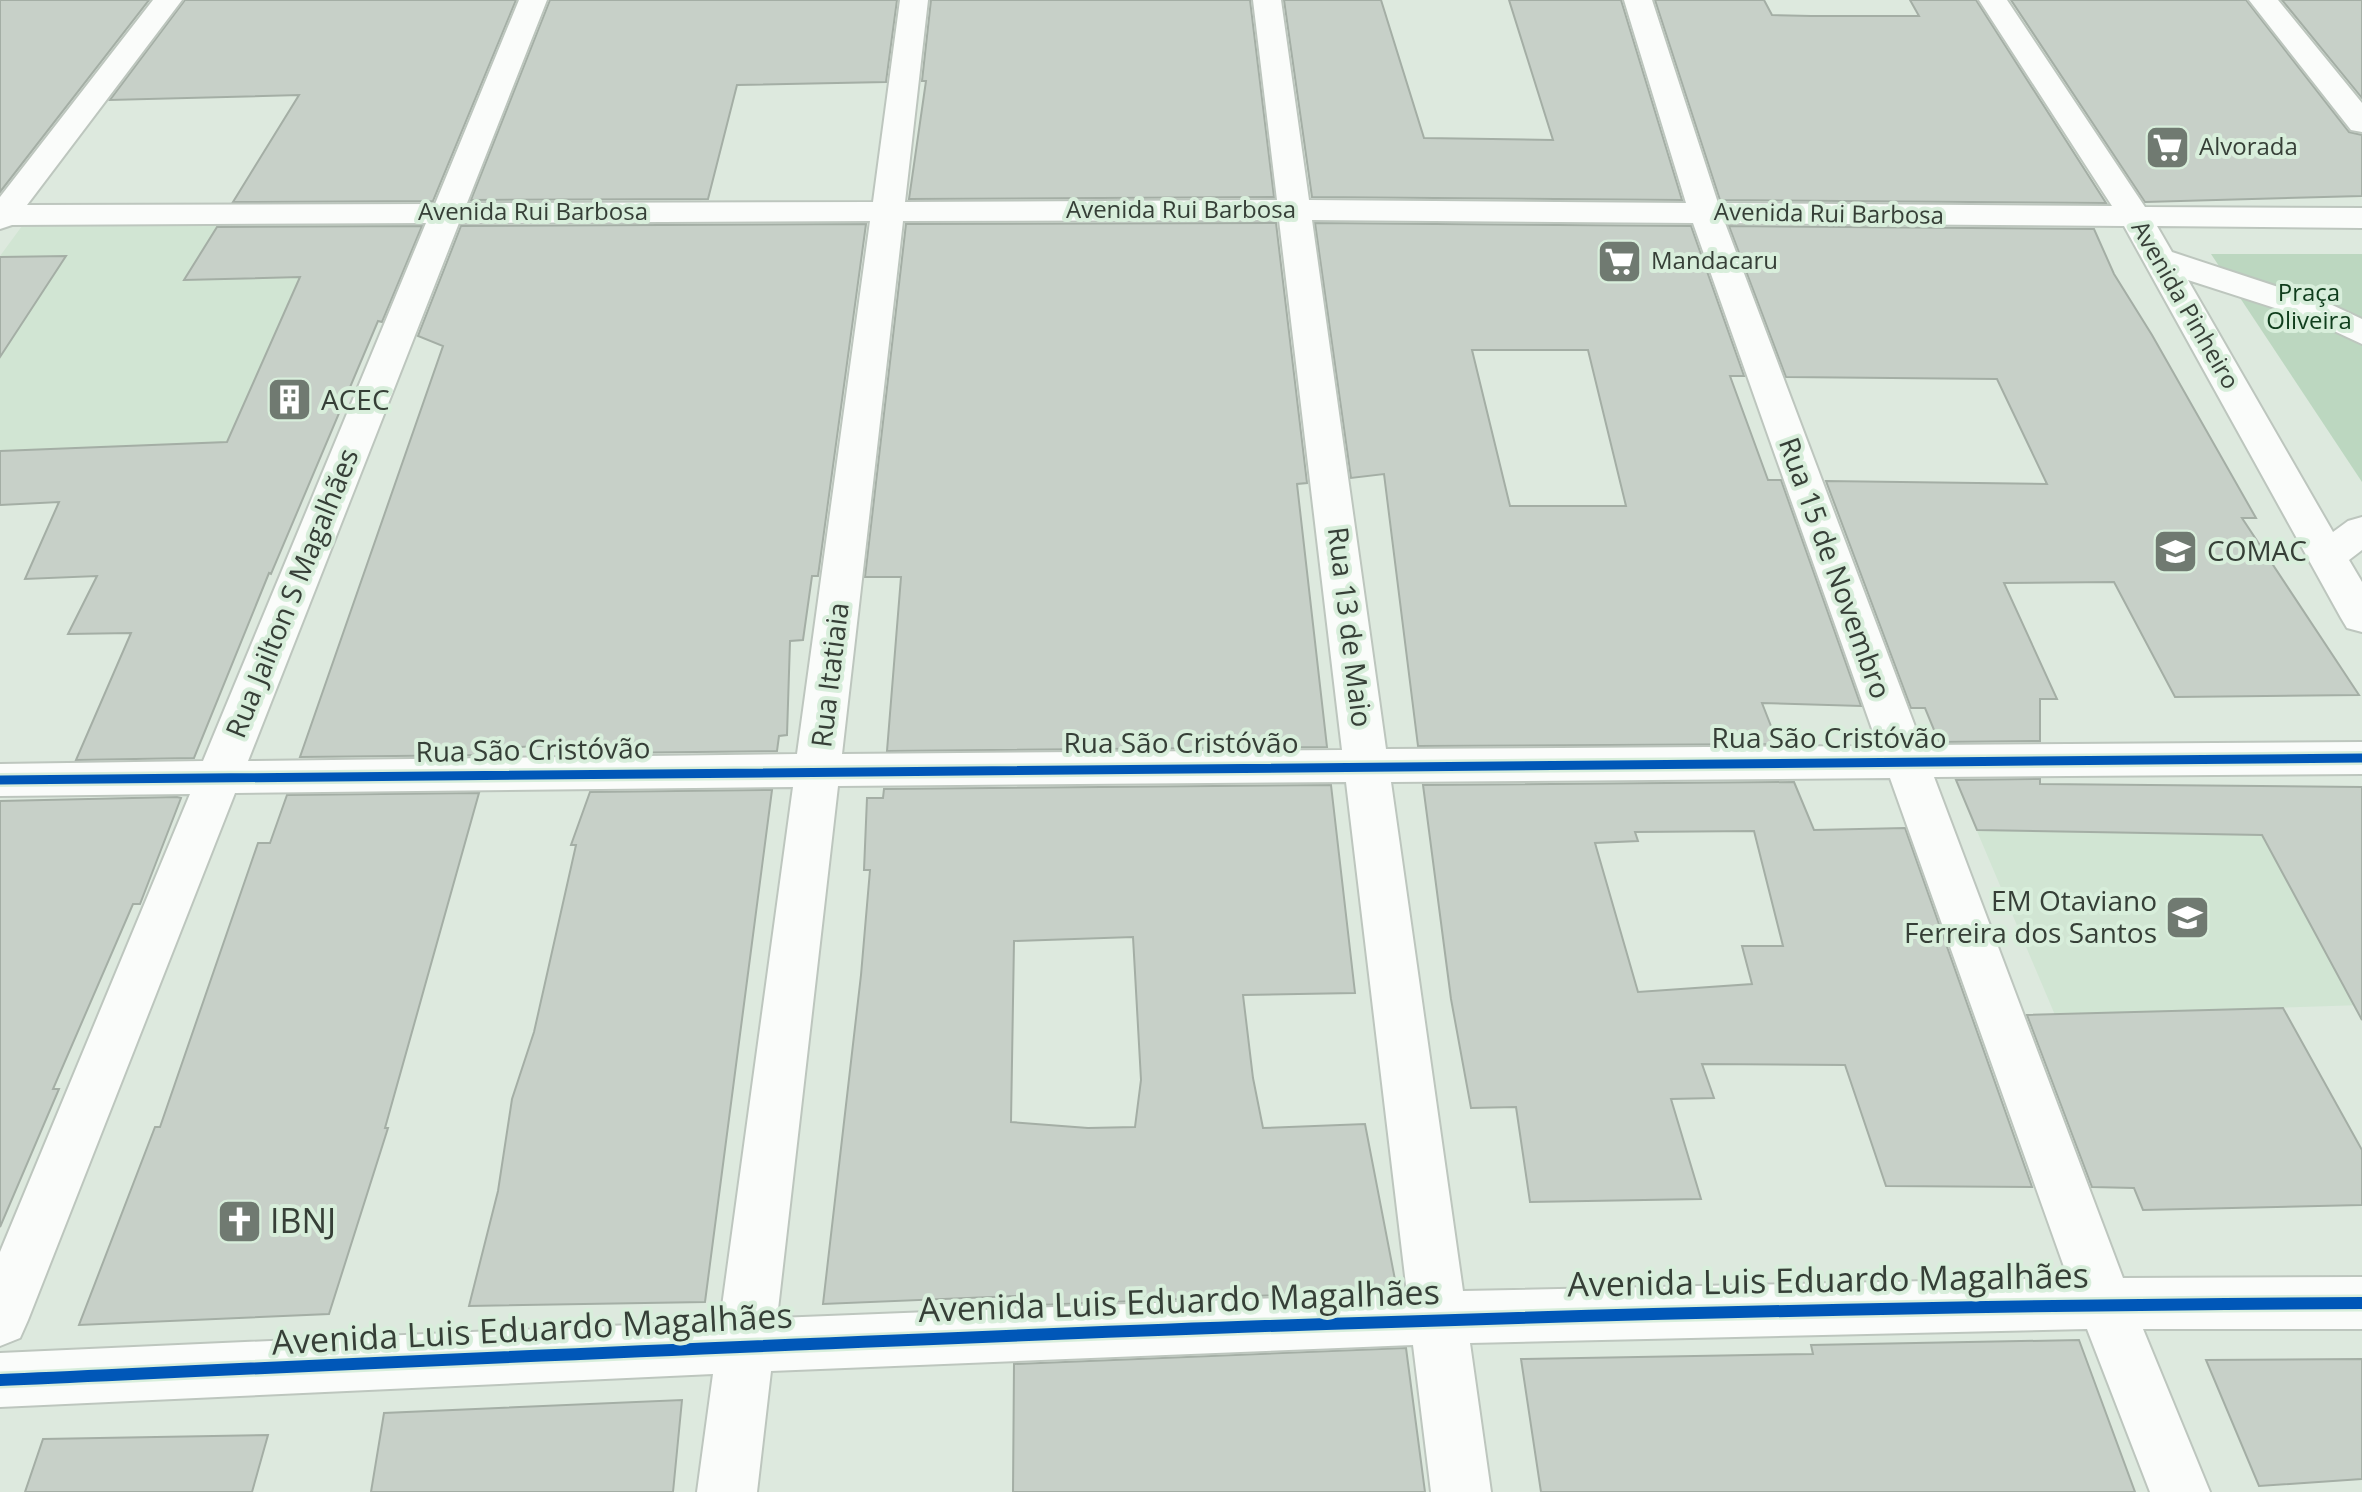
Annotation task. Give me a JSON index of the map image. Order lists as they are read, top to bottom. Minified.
{"streets":{"street":["Avenida Rui Barbosa","Avenida Pinheiro","Rua 15 de Novembro","Rua Jailton S Magalhães","Rua 13 de Maio","Rua Itatiaia","Rua São Cristóvão","Avenida Luis Eduardo Magalhães"]},"crossings":[["Avenida Rui Barbosa","Avenida Pinheiro"],["Avenida Rui Barbosa","Rua 15 de Novembro"],["Avenida Rui Barbosa","Rua Jailton S Magalhães"],["Avenida Rui Barbosa","Rua 13 de Maio"],["Avenida Rui Barbosa","Rua Itatiaia"],["Rua 15 de Novembro","Rua São Cristóvão"],["Rua 15 de Novembro","Avenida Luis Eduardo Magalhães"],["Rua Jailton S Magalhães","Rua São Cristóvão"],["Rua 13 de Maio","Rua São Cristóvão"],["Rua 13 de Maio","Avenida Luis Eduardo Magalhães"],["Rua Itatiaia","Rua São Cristóvão"],["Rua Itatiaia","Avenida Luis Eduardo Magalhães"]],"parks":["Praça Oliveira"],"places":{"supermarket":["Alvorada","Mandacaru"],"building":["ACEC"],"school or university":["COMAC","EM Otaviano Ferreira dos Santos"],"church":["IBNJ"]}}
